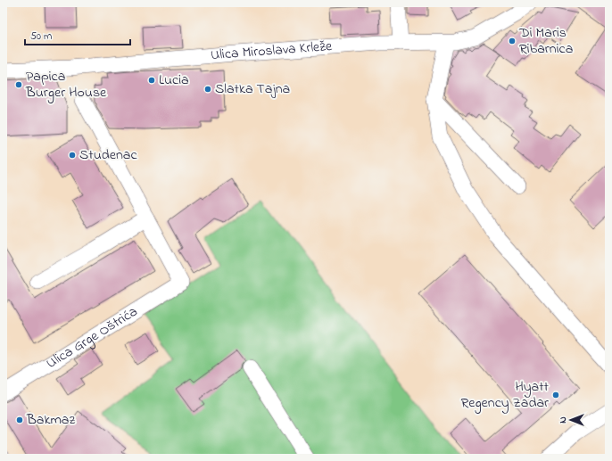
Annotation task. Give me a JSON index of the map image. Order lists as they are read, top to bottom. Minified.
{"streets":{"street":["Ulica Miroslava Krleže","Ulica Grge Oštrića"]},"places":["Di Maris Ribarnica","Lucia","Papica Burger House","Slatka Tajna","Studenac","Hyatt Regency Zadar","Bakmaz"],"scale_bar":"50 m","north":"left"}
